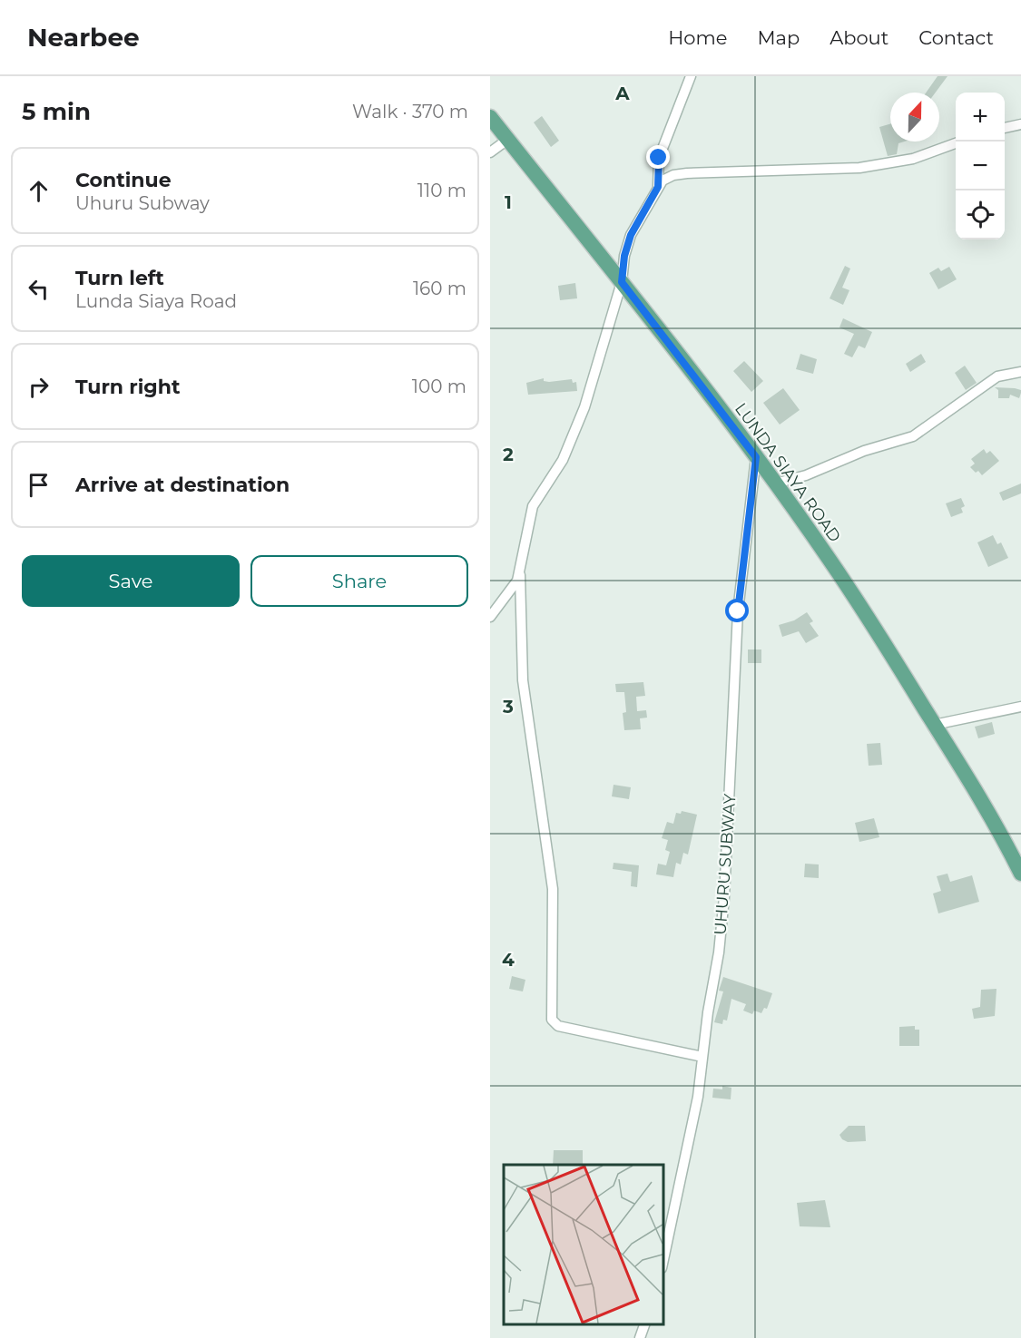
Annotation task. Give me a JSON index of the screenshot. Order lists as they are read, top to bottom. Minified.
{"streets":{"main road":["LUNDA SIAYA ROAD"],"street":["UHURU SUBWAY"]},"crossings":[["LUNDA SIAYA ROAD","UHURU SUBWAY"]],"north":"top","page":{"header":"Nearbee","nav":["Home","Map","About","Contact"],"heading":["5 min","Walk · 370 m"],"map_buttons":["+","−"],"list":[["Continue","Uhuru Subway","110 m"],["Turn left","Lunda Siaya Road","160 m"],["Turn right","100 m"],"Arrive at destination"],"buttons":["Save","Share"]},"grid":{"columns":["A"],"rows":["1","2","3","4"]}}
